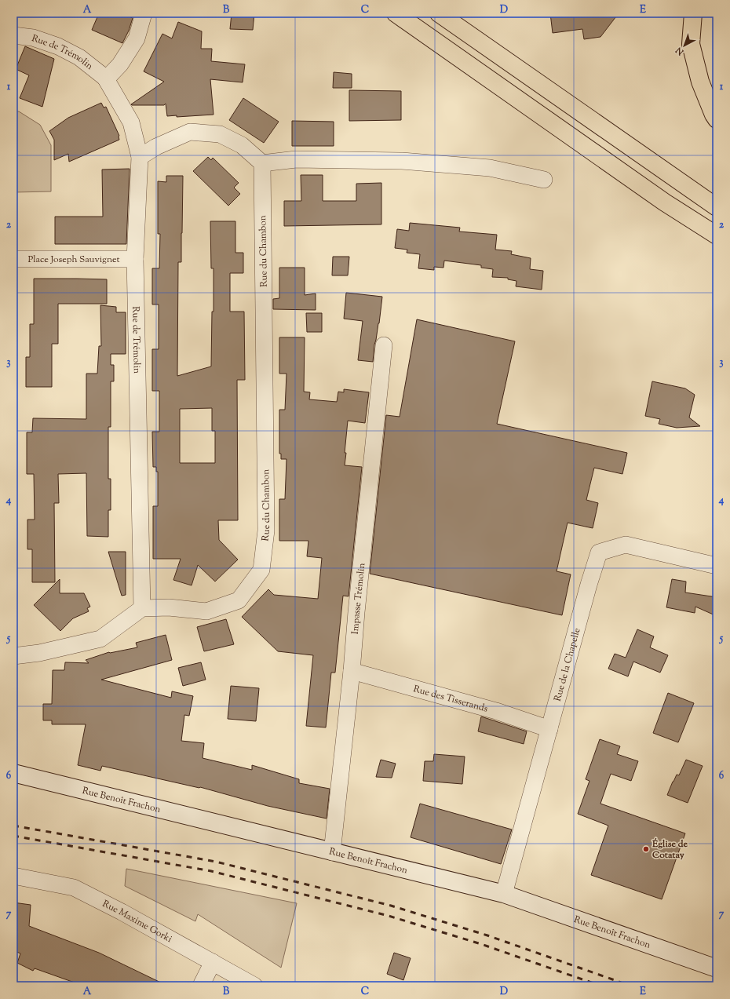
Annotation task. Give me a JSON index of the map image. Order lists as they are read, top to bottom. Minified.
{"streets":{"main road":["Rue Benoît Frachon"],"street":["Rue de Trémolin","Rue du Chambon","Place Joseph Sauvignet","Impasse Trémolin","Rue de la Chapelle","Rue des Tisserands","Rue Maxime Gorki"]},"crossings":[["Rue de Trémolin","Rue du Chambon"],["Rue de Trémolin","Place Joseph Sauvignet"],["Impasse Trémolin","Rue des Tisserands"],["Impasse Trémolin","Rue Benoît Frachon"],["Rue de la Chapelle","Rue des Tisserands"],["Rue de la Chapelle","Rue Benoît Frachon"]],"places":["Église de Cotatay"],"north":"bottom left","grid":{"columns":["A","B","C","D","E"],"rows":["1","2","3","4","5","6","7"]}}
